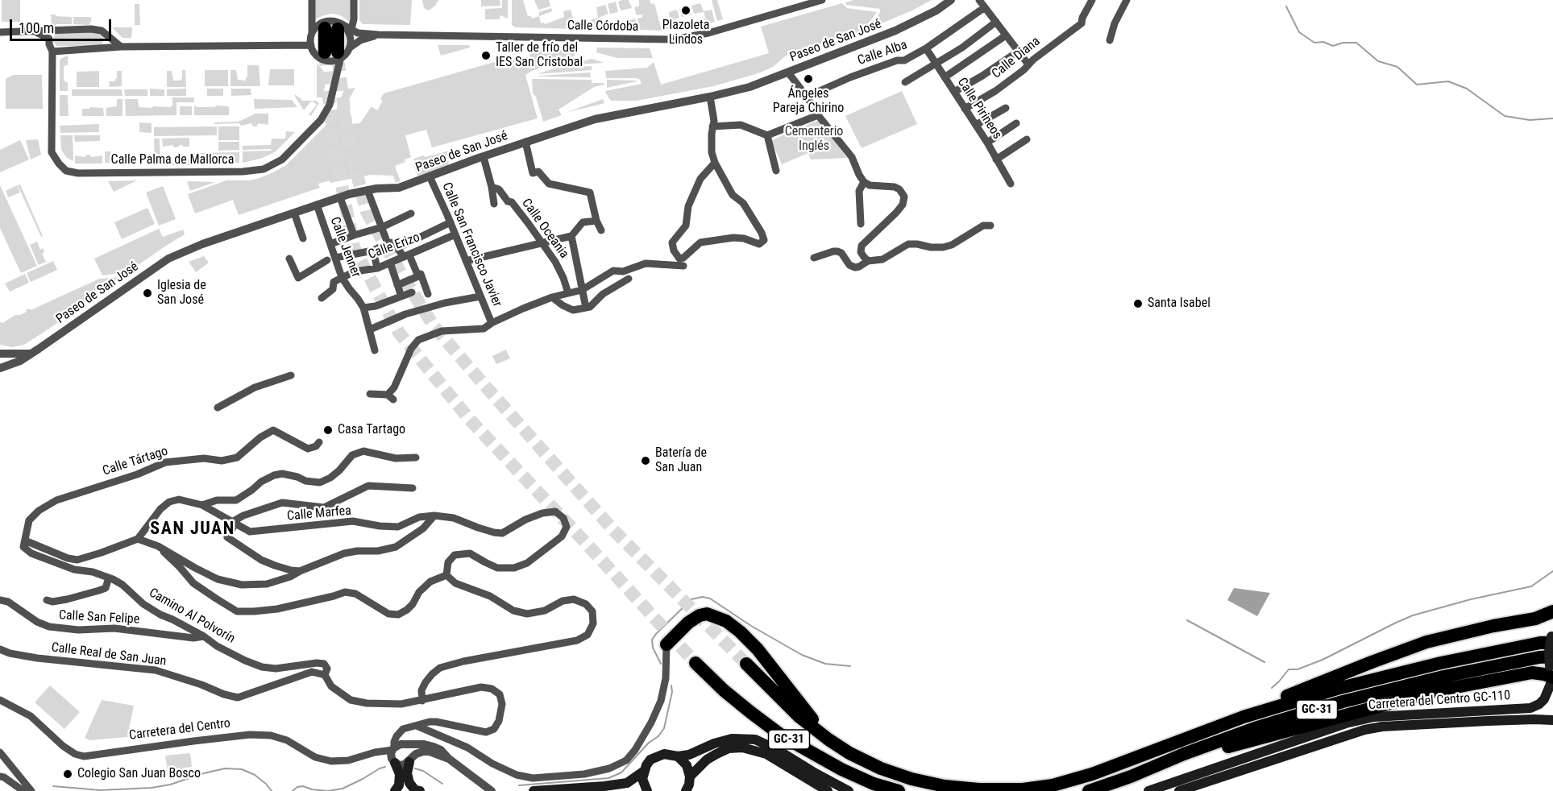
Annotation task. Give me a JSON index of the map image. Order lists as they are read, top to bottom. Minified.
{"streets":{"highway":["GC-31"],"main road":["Carretera del Centro GC-110"],"street":["Calle Córdoba","Paseo de San José","Calle Alba","Calle Diana","Calle Pirineos","Calle Palma de Mallorca","Calle Oceania","Calle San Francisco Javier","Calle Erizo","Calle Jenner","Calle Tártago","Calle Marfea","Camino Al Polvorín","Calle San Felipe","Calle Real de San Juan","Carretera del Centro"]},"crossings":[["Calle Córdoba","Calle Palma de Mallorca"],["Paseo de San José","Calle San Francisco Javier"],["Paseo de San José","Calle Jenner"],["Calle Alba","Calle Pirineos"],["Calle Diana","Calle Pirineos"],["Calle San Francisco Javier","Calle Erizo"],["Calle Erizo","Calle Jenner"],["Calle Tártago","Camino Al Polvorín"],["Camino Al Polvorín","Calle San Felipe"],["Camino Al Polvorín","Calle Real de San Juan"],["Carretera del Centro GC-110","GC-31"]],"districts":["SAN JUAN"],"parks":["Cementerio Inglés"],"places":["Plazoleta Lindos","Taller de frío del IES San Cristobal","Ángeles Pareja Chirino","Iglesia de San José","Santa Isabel","Casa Tartago","Batería de San Juan","Colegio San Juan Bosco"],"scale_bar":"100 m"}
